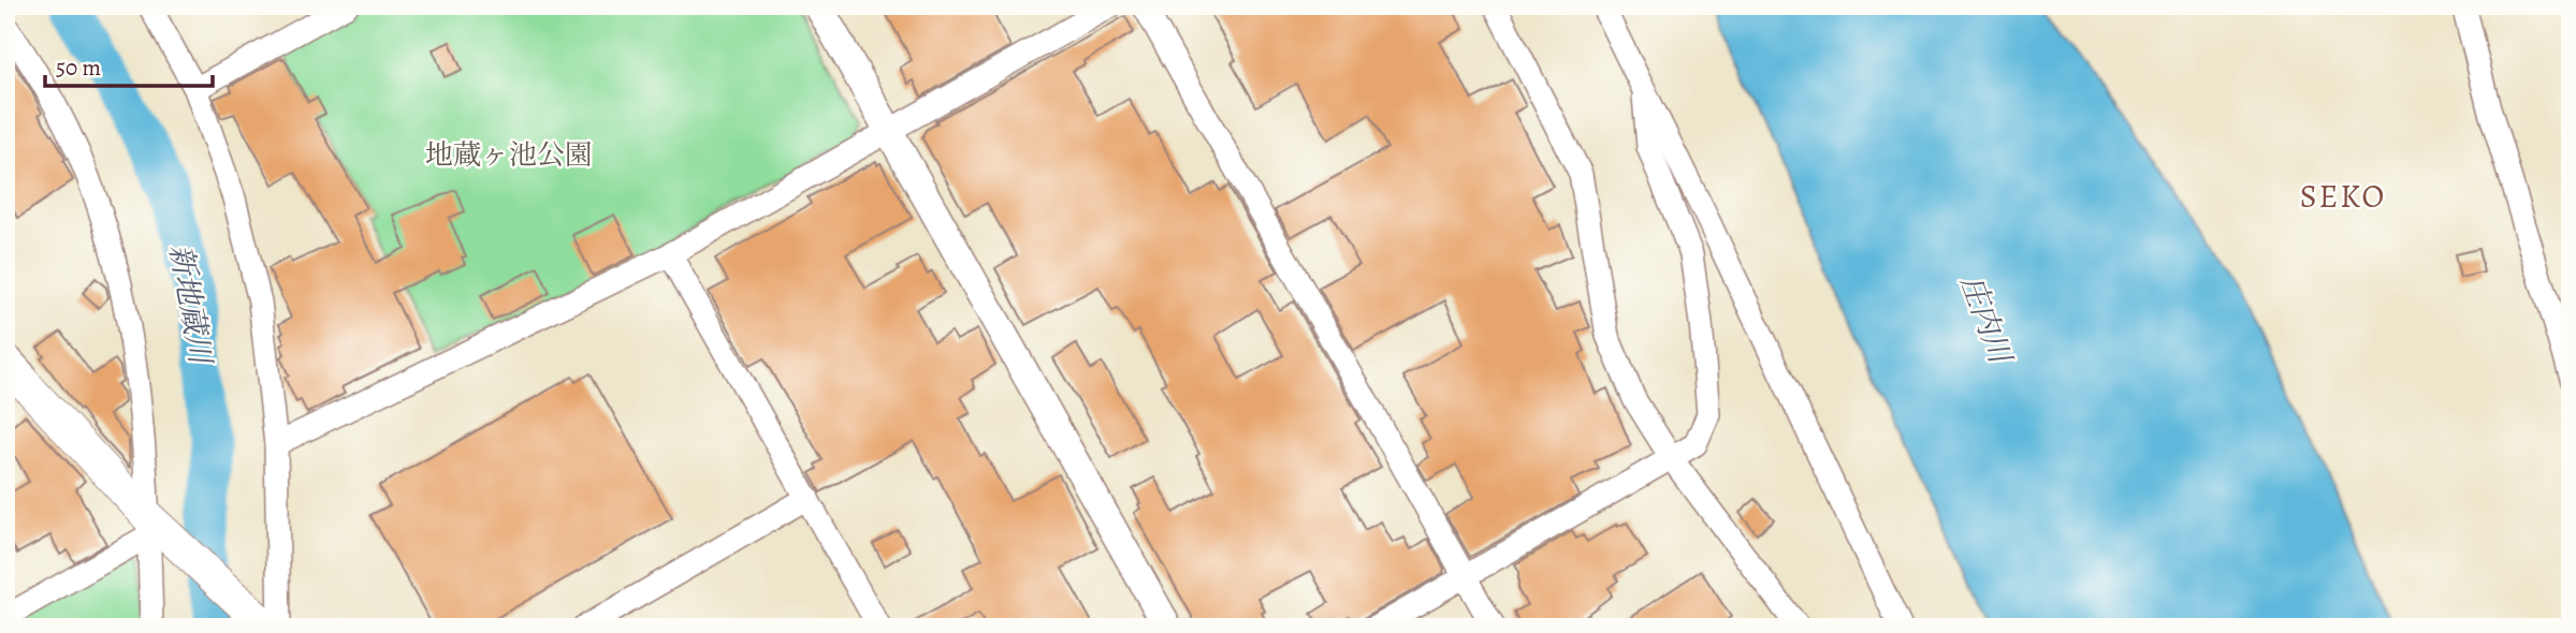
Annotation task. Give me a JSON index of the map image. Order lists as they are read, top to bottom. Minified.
{"districts":["SEKO"],"water":["新地蔵川","庄内川"],"parks":["地蔵ヶ池公園"],"scale_bar":"50 m"}
